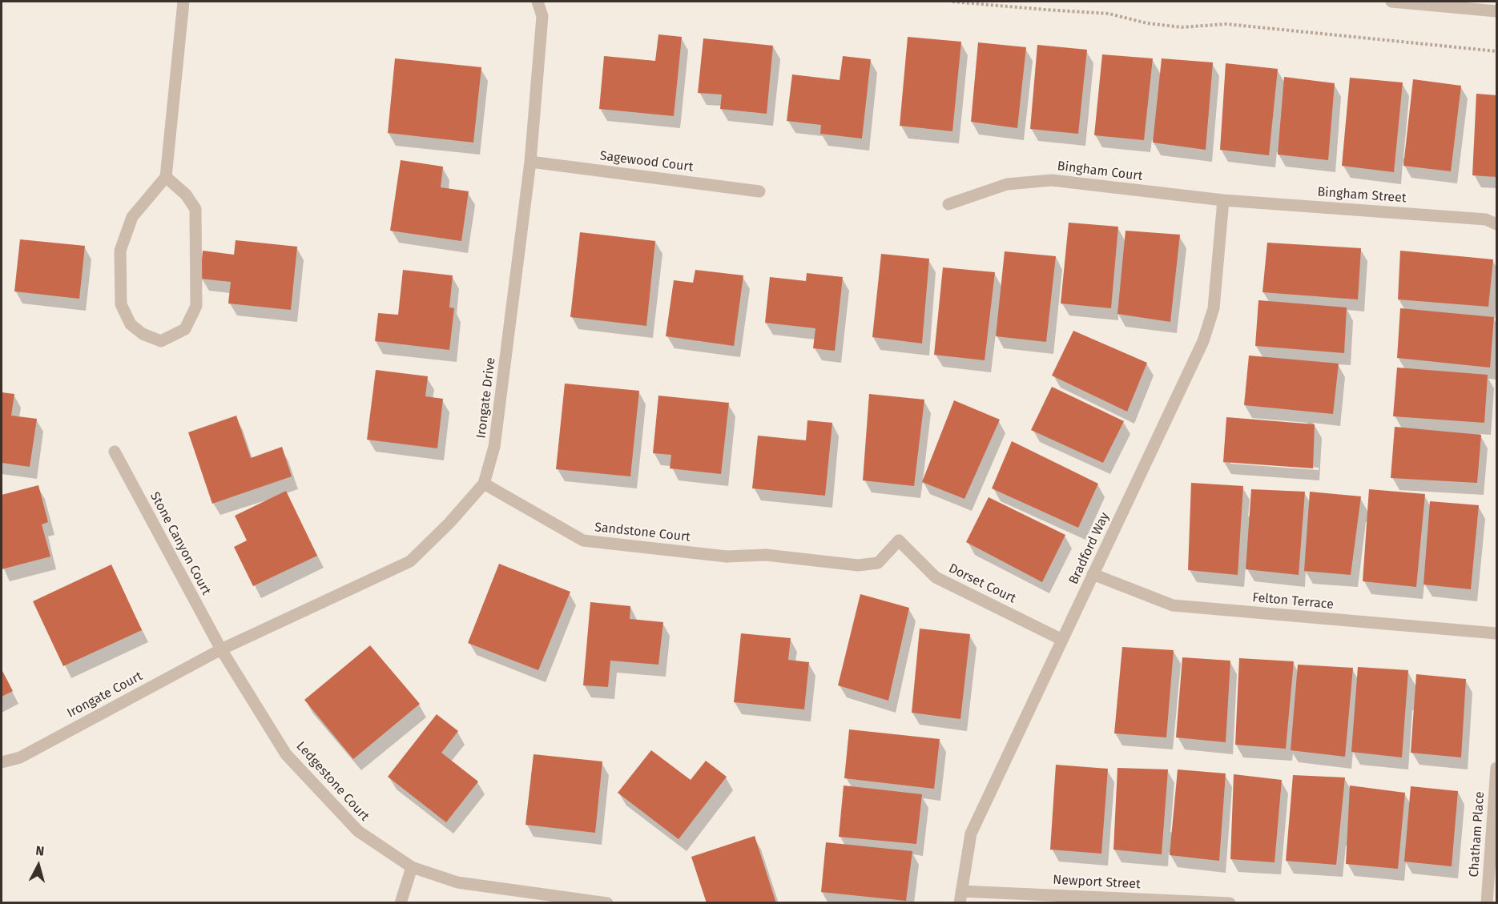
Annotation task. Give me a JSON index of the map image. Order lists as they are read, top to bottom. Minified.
{"streets":{"street":["Sagewood Court","Bingham Court","Bingham Street","Irongate Drive","Sandstone Court","Stone Canyon Court","Bradford Way","Dorset Court","Felton Terrace","Irongate Court","Ledgestone Court","Chatham Place","Newport Street"]},"crossings":[["Sagewood Court","Irongate Drive"],["Bingham Court","Bingham Street"],["Bingham Court","Bradford Way"],["Bingham Street","Bradford Way"],["Irongate Drive","Sandstone Court"],["Irongate Drive","Stone Canyon Court"],["Irongate Drive","Irongate Court"],["Irongate Drive","Ledgestone Court"],["Sandstone Court","Dorset Court"],["Stone Canyon Court","Irongate Court"],["Stone Canyon Court","Ledgestone Court"],["Bradford Way","Dorset Court"],["Bradford Way","Felton Terrace"],["Bradford Way","Newport Street"],["Irongate Court","Ledgestone Court"]],"north":"top"}
